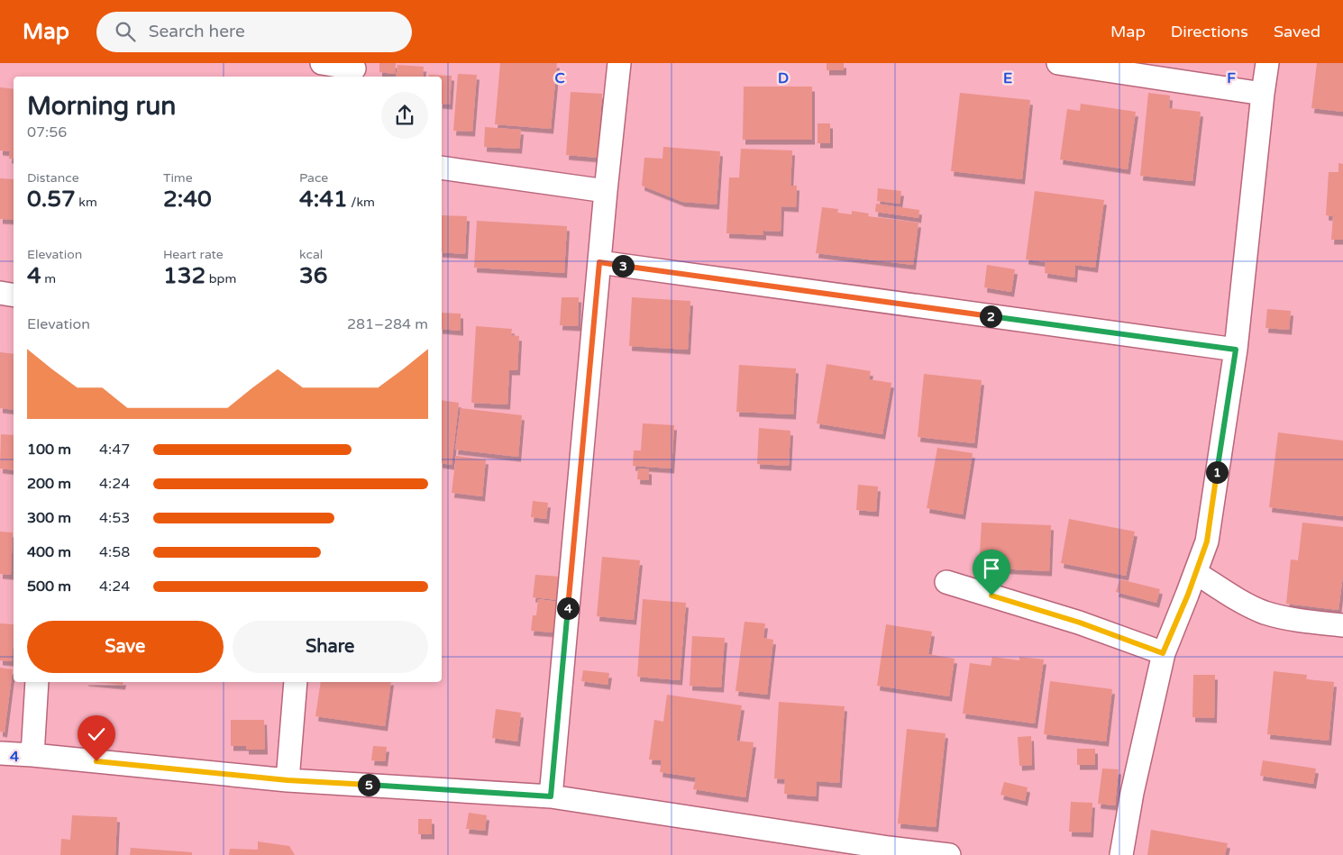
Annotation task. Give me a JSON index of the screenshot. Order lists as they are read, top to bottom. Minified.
{"page":{"header":"Map","search":"Search here","nav":["Map","Directions","Saved"],"heading":["Morning run","07:56"],"stats":[["Distance","0.57 km"],["Time","2:40"],["Pace","4:41 /km"],["Elevation","4 m"],["Heart rate","132 bpm"],["kcal","36"]],"pins":["3","2","1","4","5"],"chart":["Elevation","281–284 m"],"list":[{"name":"100 m","note":"4:47"},{"name":"200 m","note":"4:24"},{"name":"300 m","note":"4:53"},{"name":"400 m","note":"4:58"},{"name":"500 m","note":"4:24"}],"buttons":["Save","Share"]},"grid":{"columns":["C","D","E","F"],"rows":["4"]}}
